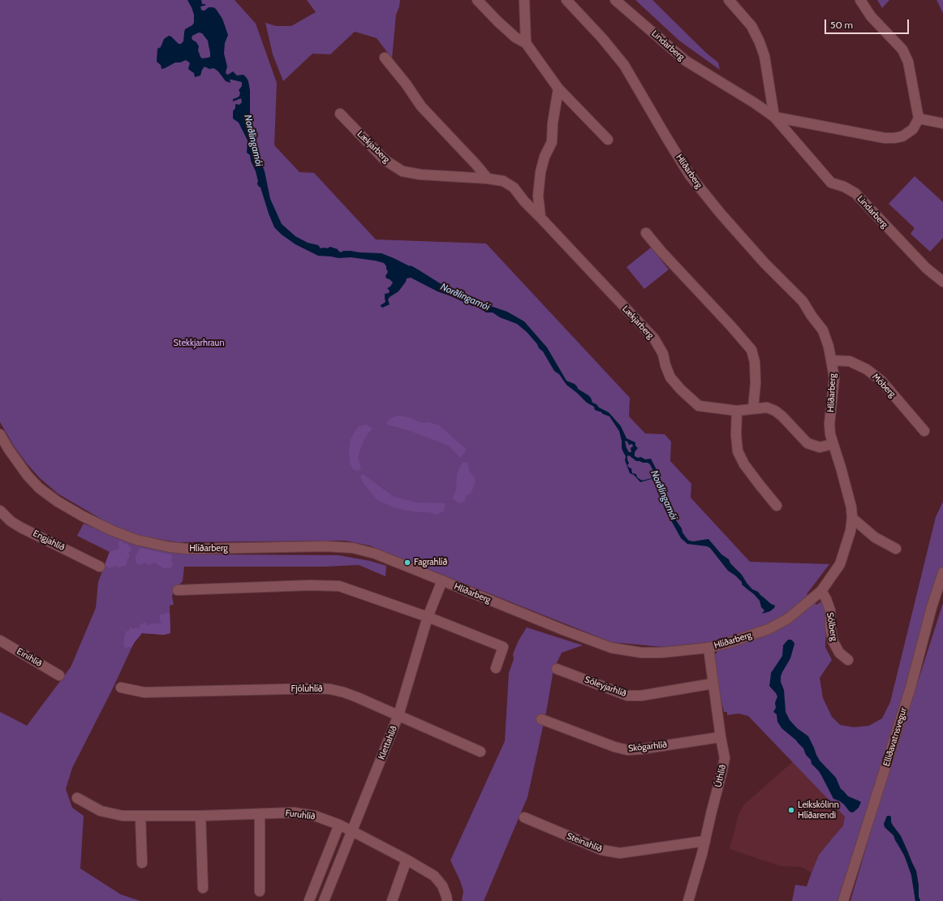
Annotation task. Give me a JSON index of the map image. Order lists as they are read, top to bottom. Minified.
{"streets":{"street":["Lindarberg","Lækjarberg","Hlíðarberg","Móberg","Engjahlíð","Sólberg","Einihlíð","Sóleyjarhlíð","Fjóluhlíð","Elliðavatnsvegur","Klettahlíð","Skógarhlíð","Úthlíð","Furuhlíð","Steinahlíð"]},"crossings":[["Lækjarberg","Hlíðarberg"],["Hlíðarberg","Móberg"],["Hlíðarberg","Sólberg"],["Hlíðarberg","Klettahlíð"],["Hlíðarberg","Úthlíð"],["Sóleyjarhlíð","Úthlíð"],["Fjóluhlíð","Klettahlíð"],["Klettahlíð","Furuhlíð"],["Skógarhlíð","Úthlíð"],["Úthlíð","Steinahlíð"]],"water":["Norðlingamói"],"parks":["Stekkjarhraun"],"places":["Fagrahlíð","Leikskólinn Hlíðarendi"],"scale_bar":"50 m"}
